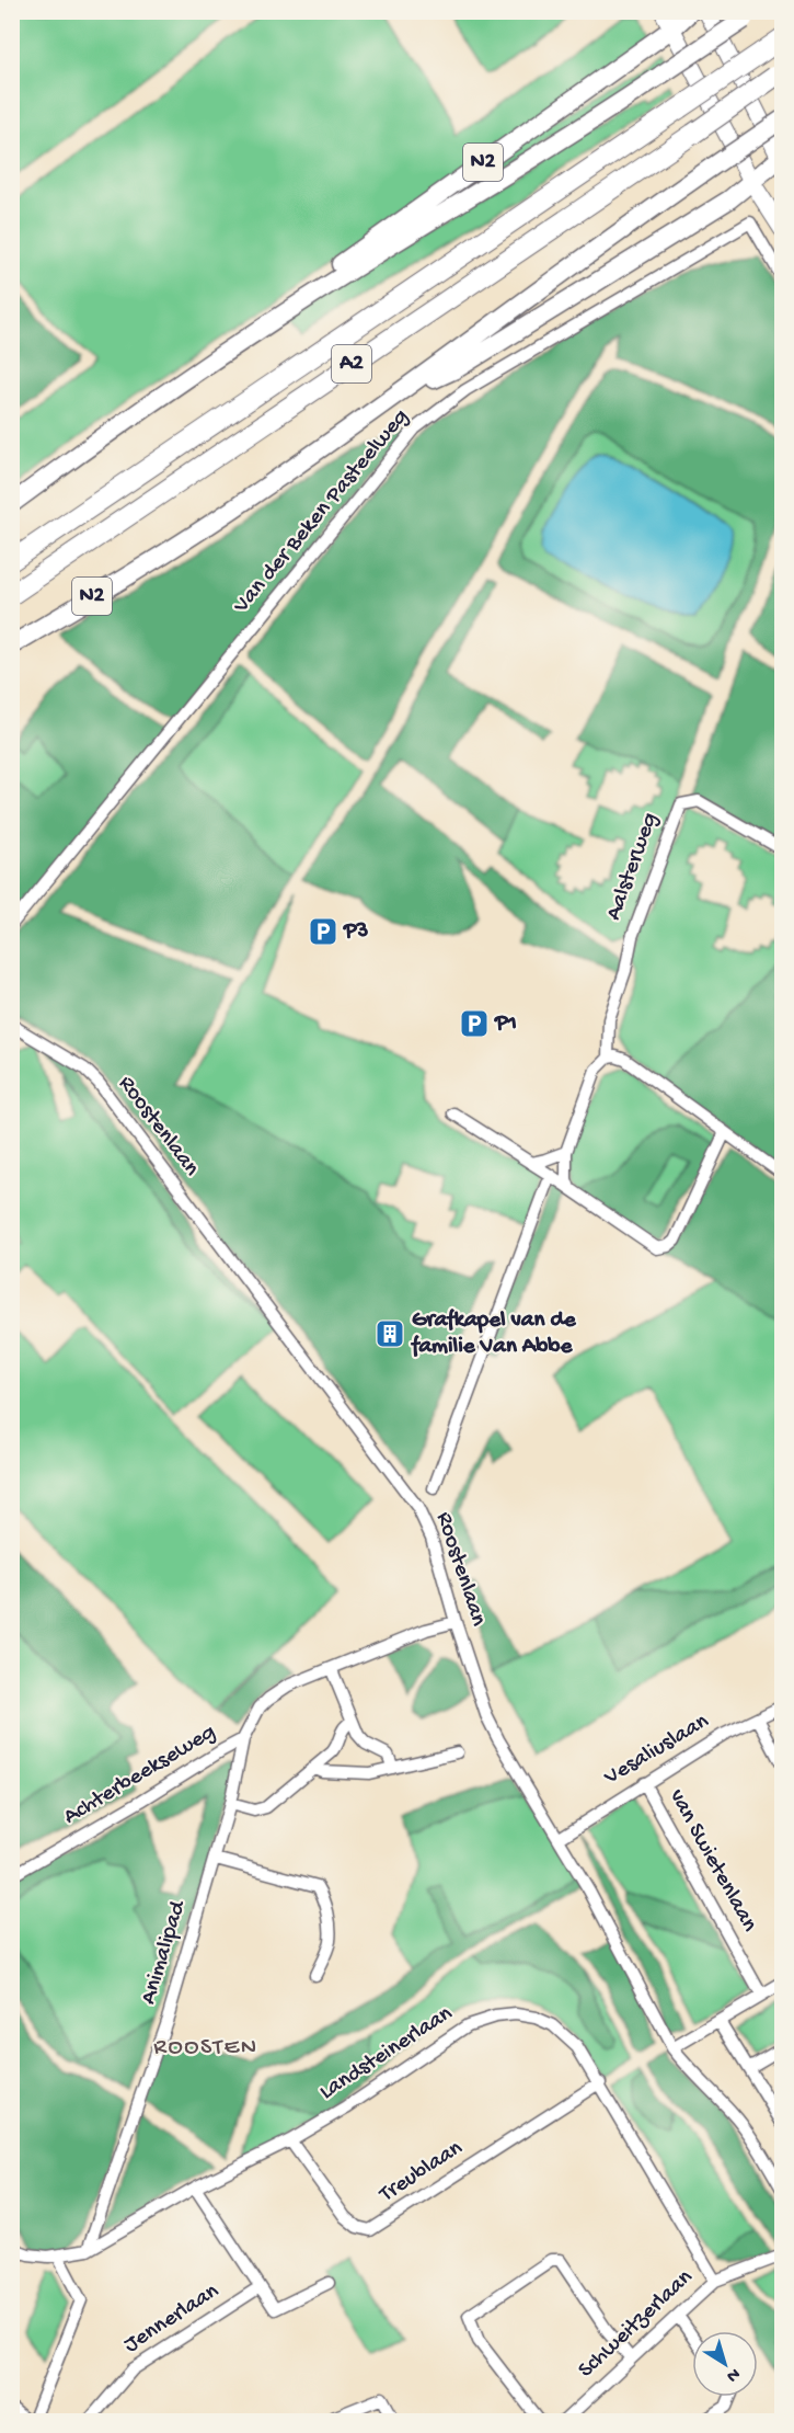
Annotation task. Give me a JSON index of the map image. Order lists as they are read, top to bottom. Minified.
{"streets":{"highway":["N2","A2"],"street":["Van der Beken Pasteelweg","Aalsterweg","Roostenlaan","Vesaliuslaan","Achterbeekseweg","van Swietenlaan","Animalipad","Landsteinerlaan","Treublaan","Jennerlaan","Schweitzerlaan"]},"crossings":[["Roostenlaan","Vesaliuslaan"],["Roostenlaan","Achterbeekseweg"],["Vesaliuslaan","van Swietenlaan"],["Achterbeekseweg","Animalipad"],["Animalipad","Landsteinerlaan"],["Landsteinerlaan","Treublaan"],["Landsteinerlaan","Schweitzerlaan"]],"districts":["ROOSTEN"],"places":{"parking":["P3","P1"],"building":["Grafkapel van de familie Van Abbe"]},"north":"bottom right"}
